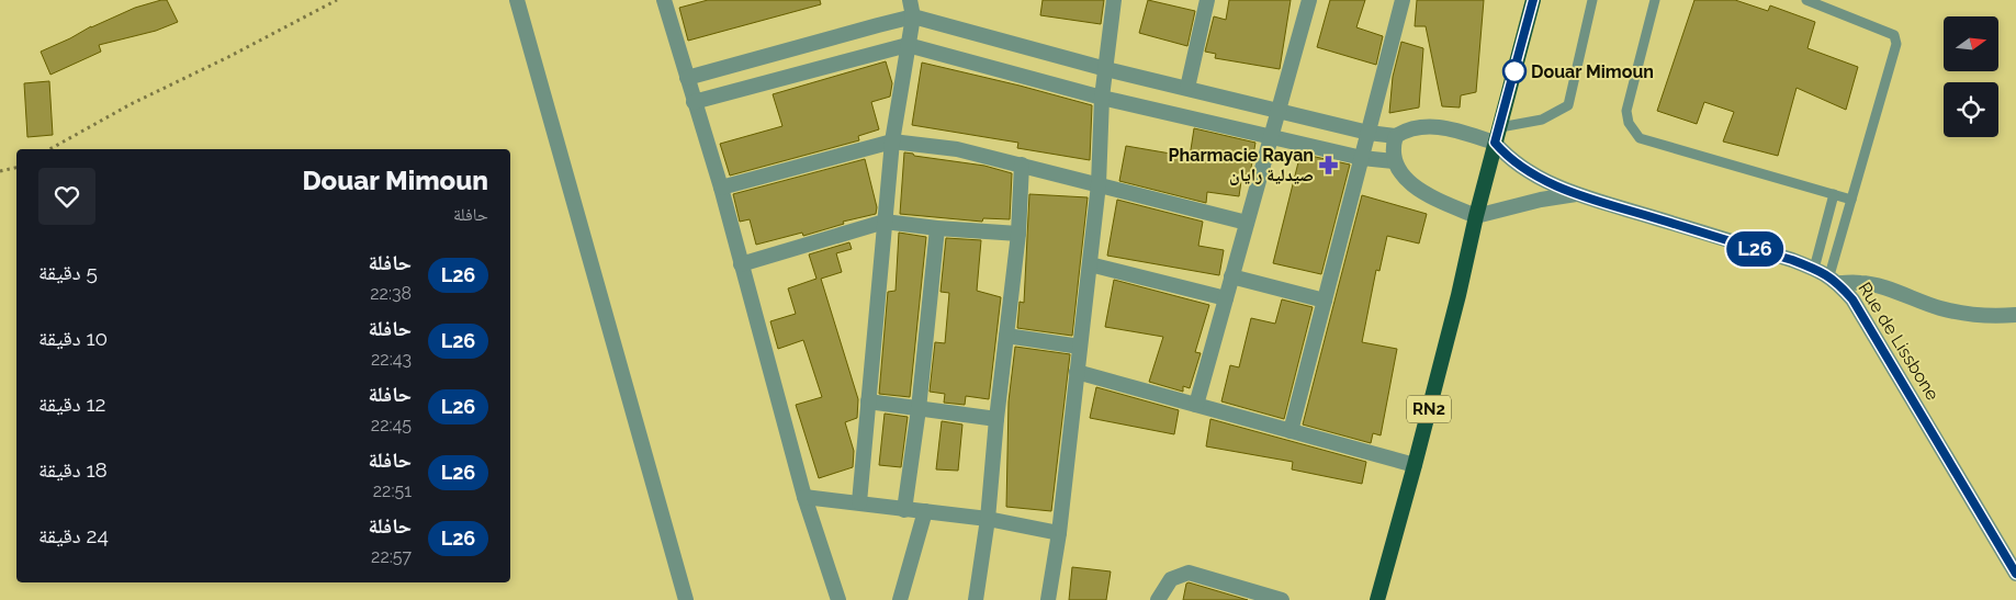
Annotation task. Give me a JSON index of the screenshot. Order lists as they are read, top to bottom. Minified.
{"streets":{"highway":["RN2"],"street":["Rue de Lissbone"]},"crossings":[["Rue de Lissbone","RN2"]],"places":{"other":["Douar Mimoun"],"pharmacy":["Pharmacie Rayan صيدلية رايان"]},"lines":["bus line L26"],"north":"right","page":{"on_map":"L26","heading":["Douar Mimoun","حافلة"],"list":[{"mark":"L26","name":"حافلة","note":"22:38","value":"5 دقيقة"},{"mark":"L26","name":"حافلة","note":"22:43","value":"10 دقيقة"},{"mark":"L26","name":"حافلة","note":"22:45","value":"12 دقيقة"},{"mark":"L26","name":"حافلة","note":"22:51","value":"18 دقيقة"},{"mark":"L26","name":"حافلة","note":"22:57","value":"24 دقيقة"}]}}
